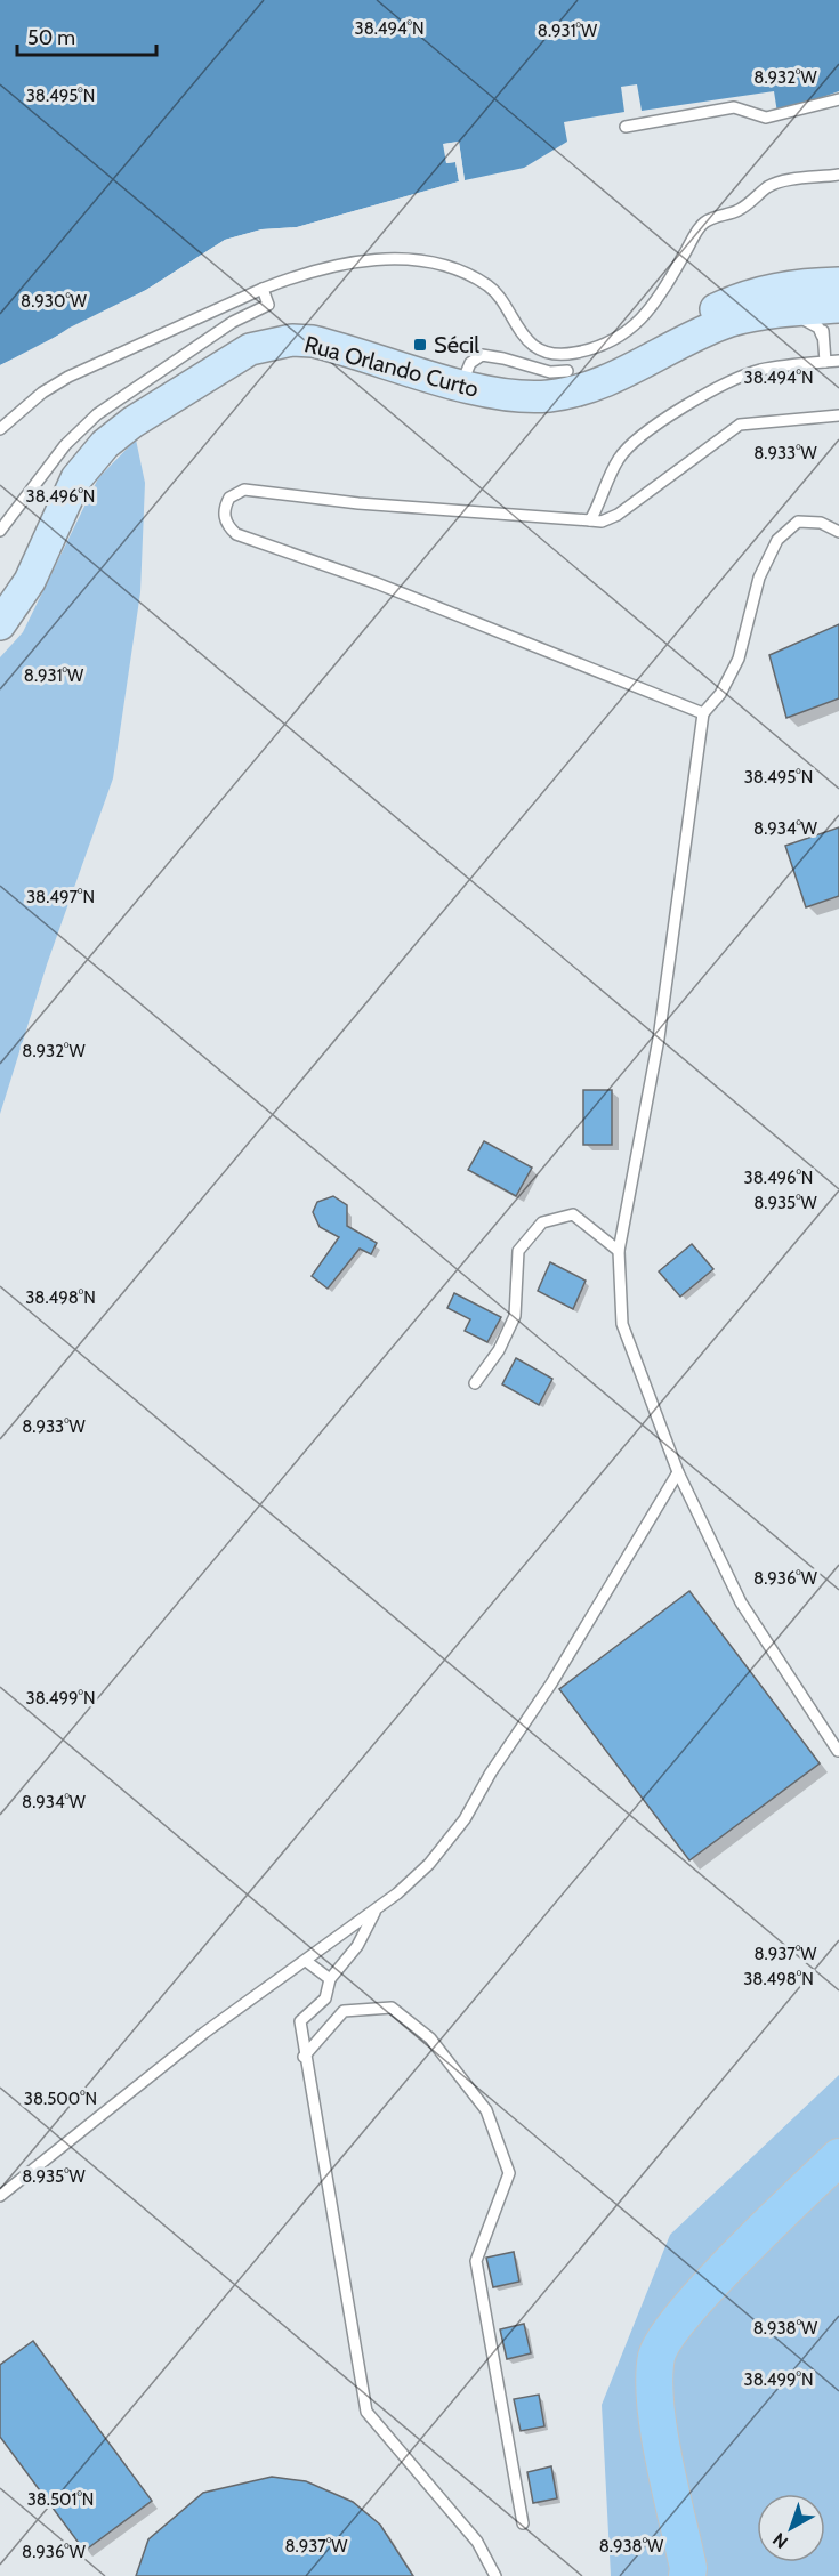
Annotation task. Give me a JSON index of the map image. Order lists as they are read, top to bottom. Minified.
{"streets":{"main road":["Rua Orlando Curto"]},"places":{"transit":["Sécil"]},"scale_bar":"50 m","north":"bottom left","coordinates":["38.494°N","8.931°W","8.932°W","38.495°N","8.930°W","8.933°W","38.496°N","8.934°W","38.497°N","8.935°W","38.498°N","8.936°W","38.499°N","8.937°W","38.500°N","8.938°W","38.501°N"]}
